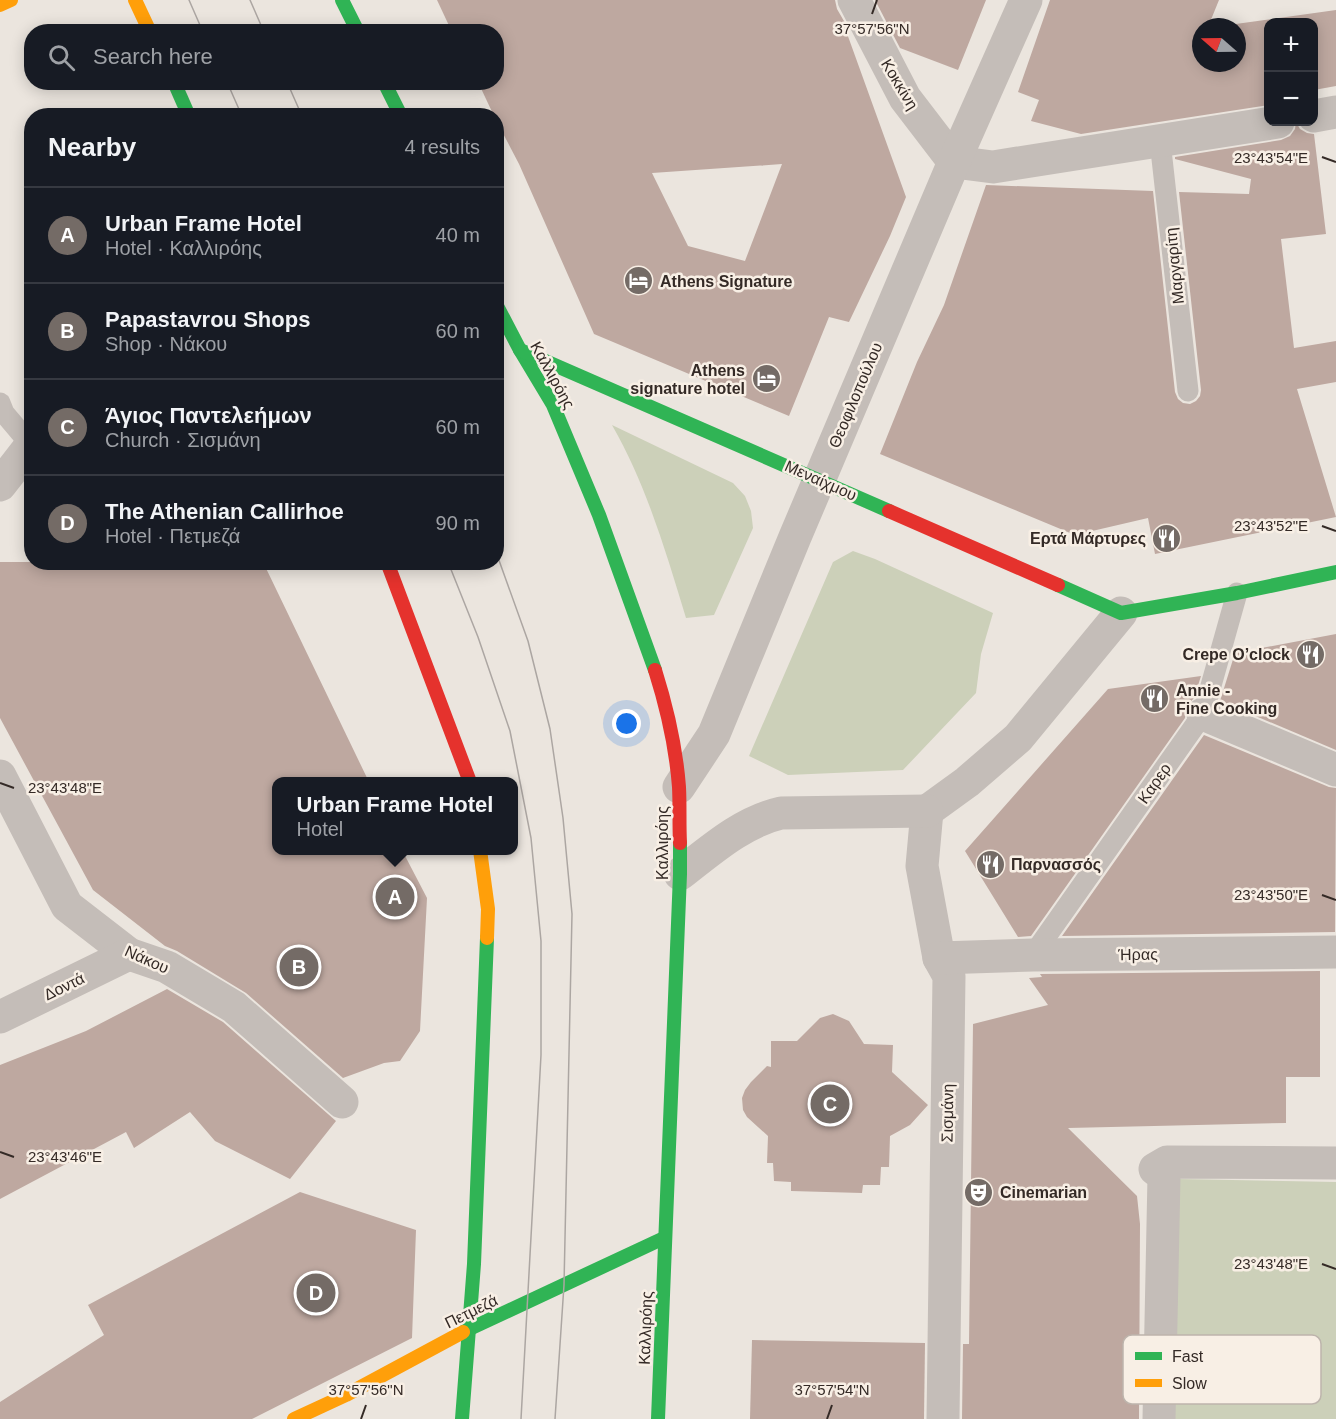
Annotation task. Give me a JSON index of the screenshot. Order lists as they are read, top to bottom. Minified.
{"streets":{"main road":["Καλλιρόης","Μεναίχμου","Πετμεζά"],"street":["Κοκκίνη","Θεοφιλοπούλου","Ήρας","Νάκου","Δοντά","Σισμάνη"],"lane":["Μαργαρίτη","Καρερ"]},"crossings":[["Κοκκίνη","Θεοφιλοπούλου"],["Καλλιρόης","Θεοφιλοπούλου"],["Καλλιρόης","Μεναίχμου"],["Καλλιρόης","Πετμεζά"],["Θεοφιλοπούλου","Μεναίχμου"],["Καρερ","Ήρας"],["Ήρας","Σισμάνη"],["Νάκου","Δοντά"]],"places":{"hotel":["Athens Signature","Athens signature hotel"],"restaurant":["Ερτά Μάρτυρες","Crepe O’clock","Annie - Fine Cooking","Παρνασσός"],"theatre":["Cinemarian"]},"legend":["Fast","Slow"],"north":"left","page":{"map_buttons":["+","−"],"search":"Search here","heading":["Nearby","4 results"],"list":[{"mark":"A","name":"Urban Frame Hotel","note":"Hotel · Καλλιρόης","value":"40 m"},{"mark":"B","name":"Papastavrou Shops","note":"Shop · Νάκου","value":"60 m"},{"mark":"C","name":"Άγιος Παντελεήμων","note":"Church · Σισμάνη","value":"60 m"},{"mark":"D","name":"The Athenian Callirhoe","note":"Hotel · Πετμεζά","value":"90 m"}],"popup":["Urban Frame Hotel","Hotel"],"pins":["A","B","C","D"]},"coordinates":["37°57'56\"N","23°43'54\"E","23°43'52\"E","23°43'48\"E","23°43'50\"E","23°43'46\"E","37°57'54\"N"]}
